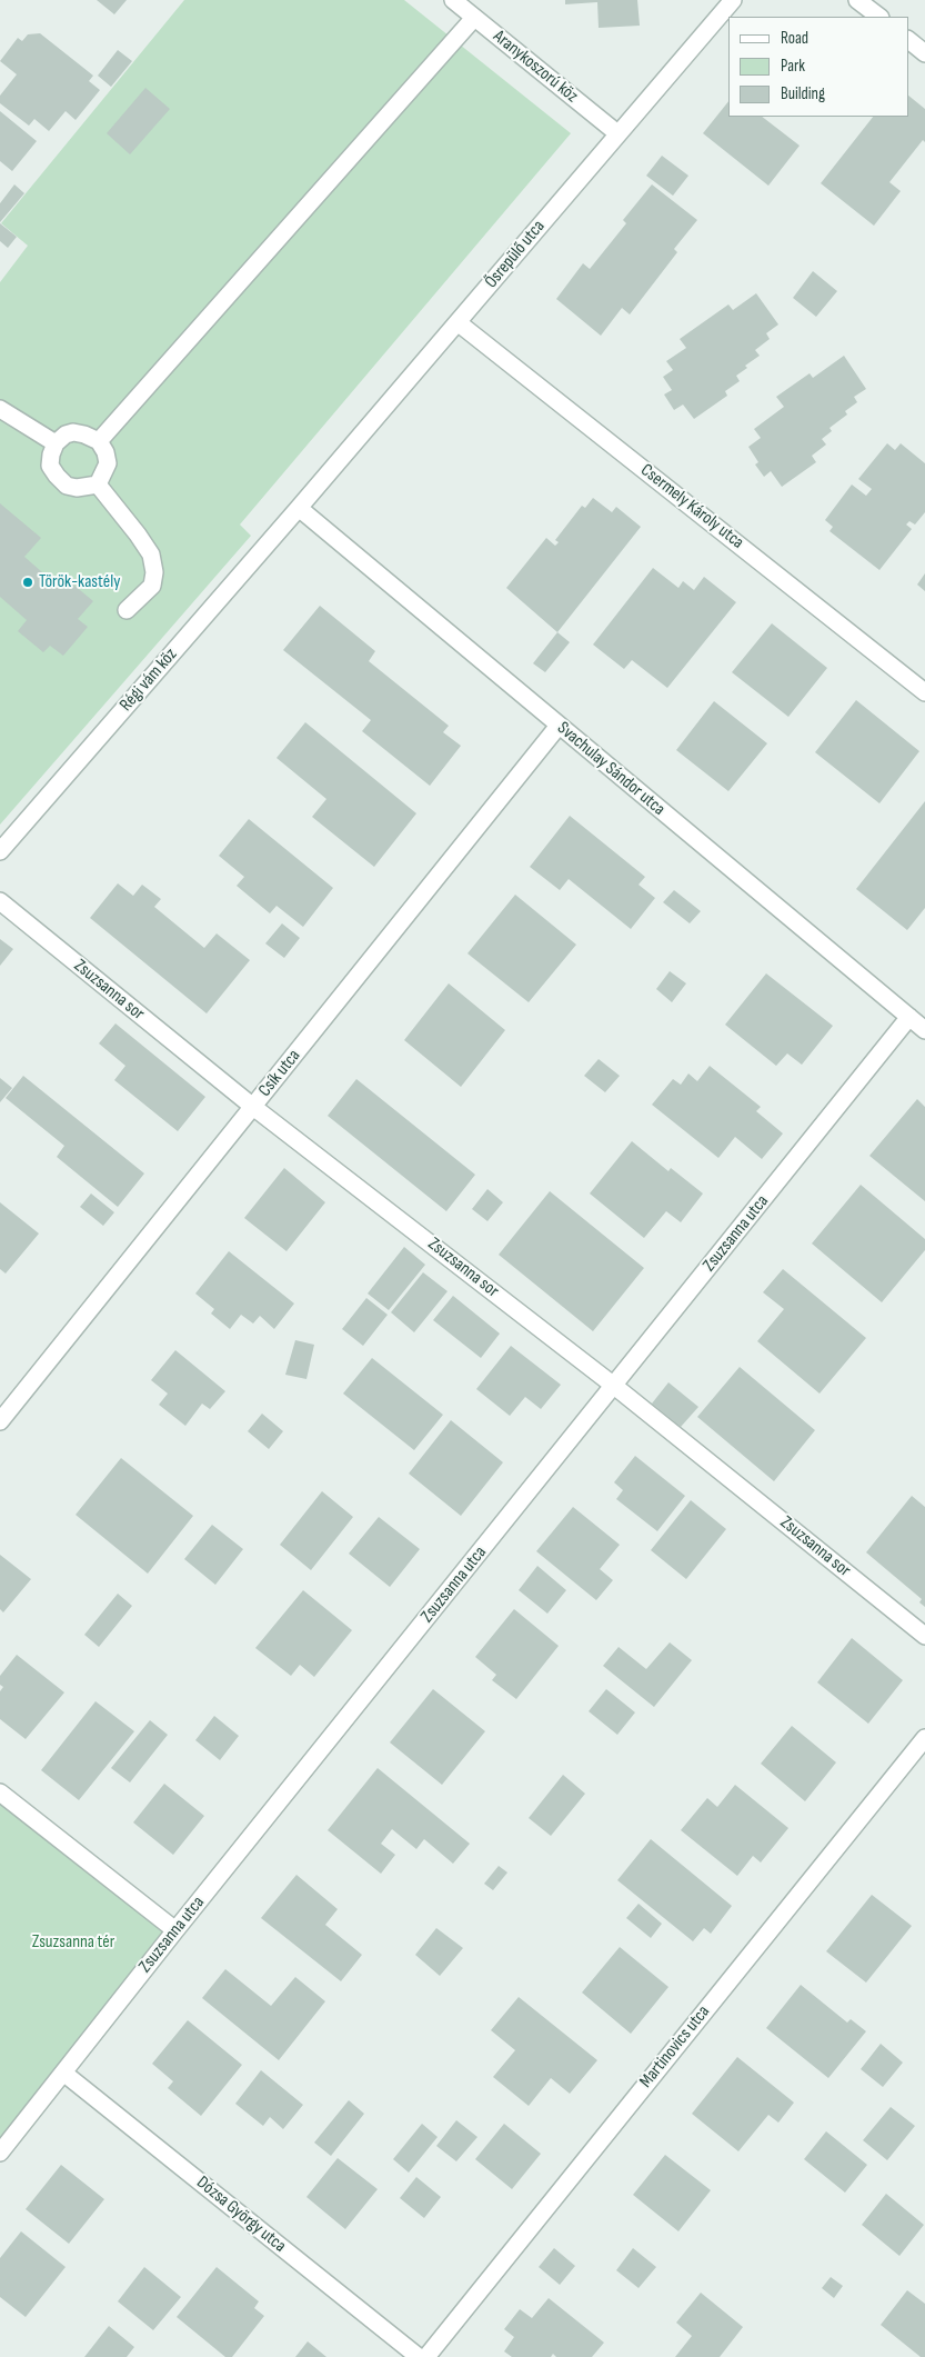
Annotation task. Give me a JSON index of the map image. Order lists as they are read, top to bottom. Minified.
{"streets":{"street":["Aranykoszorú köz","Ősrepülő utca","Csermely Károly utca","Régi vám köz","Svachulay Sándor utca","Zsuzsanna sor","Csík utca","Zsuzsanna utca","Martinovics utca","Dózsa György utca"]},"crossings":[["Aranykoszorú köz","Ősrepülő utca"],["Ősrepülő utca","Csermely Károly utca"],["Ősrepülő utca","Régi vám köz"],["Ősrepülő utca","Svachulay Sándor utca"],["Régi vám köz","Svachulay Sándor utca"],["Svachulay Sándor utca","Csík utca"],["Svachulay Sándor utca","Zsuzsanna utca"],["Zsuzsanna sor","Csík utca"],["Zsuzsanna sor","Zsuzsanna utca"],["Zsuzsanna utca","Dózsa György utca"]],"parks":["Zsuzsanna tér"],"places":["Török-kastély"],"legend":["Road","Park","Building"]}
